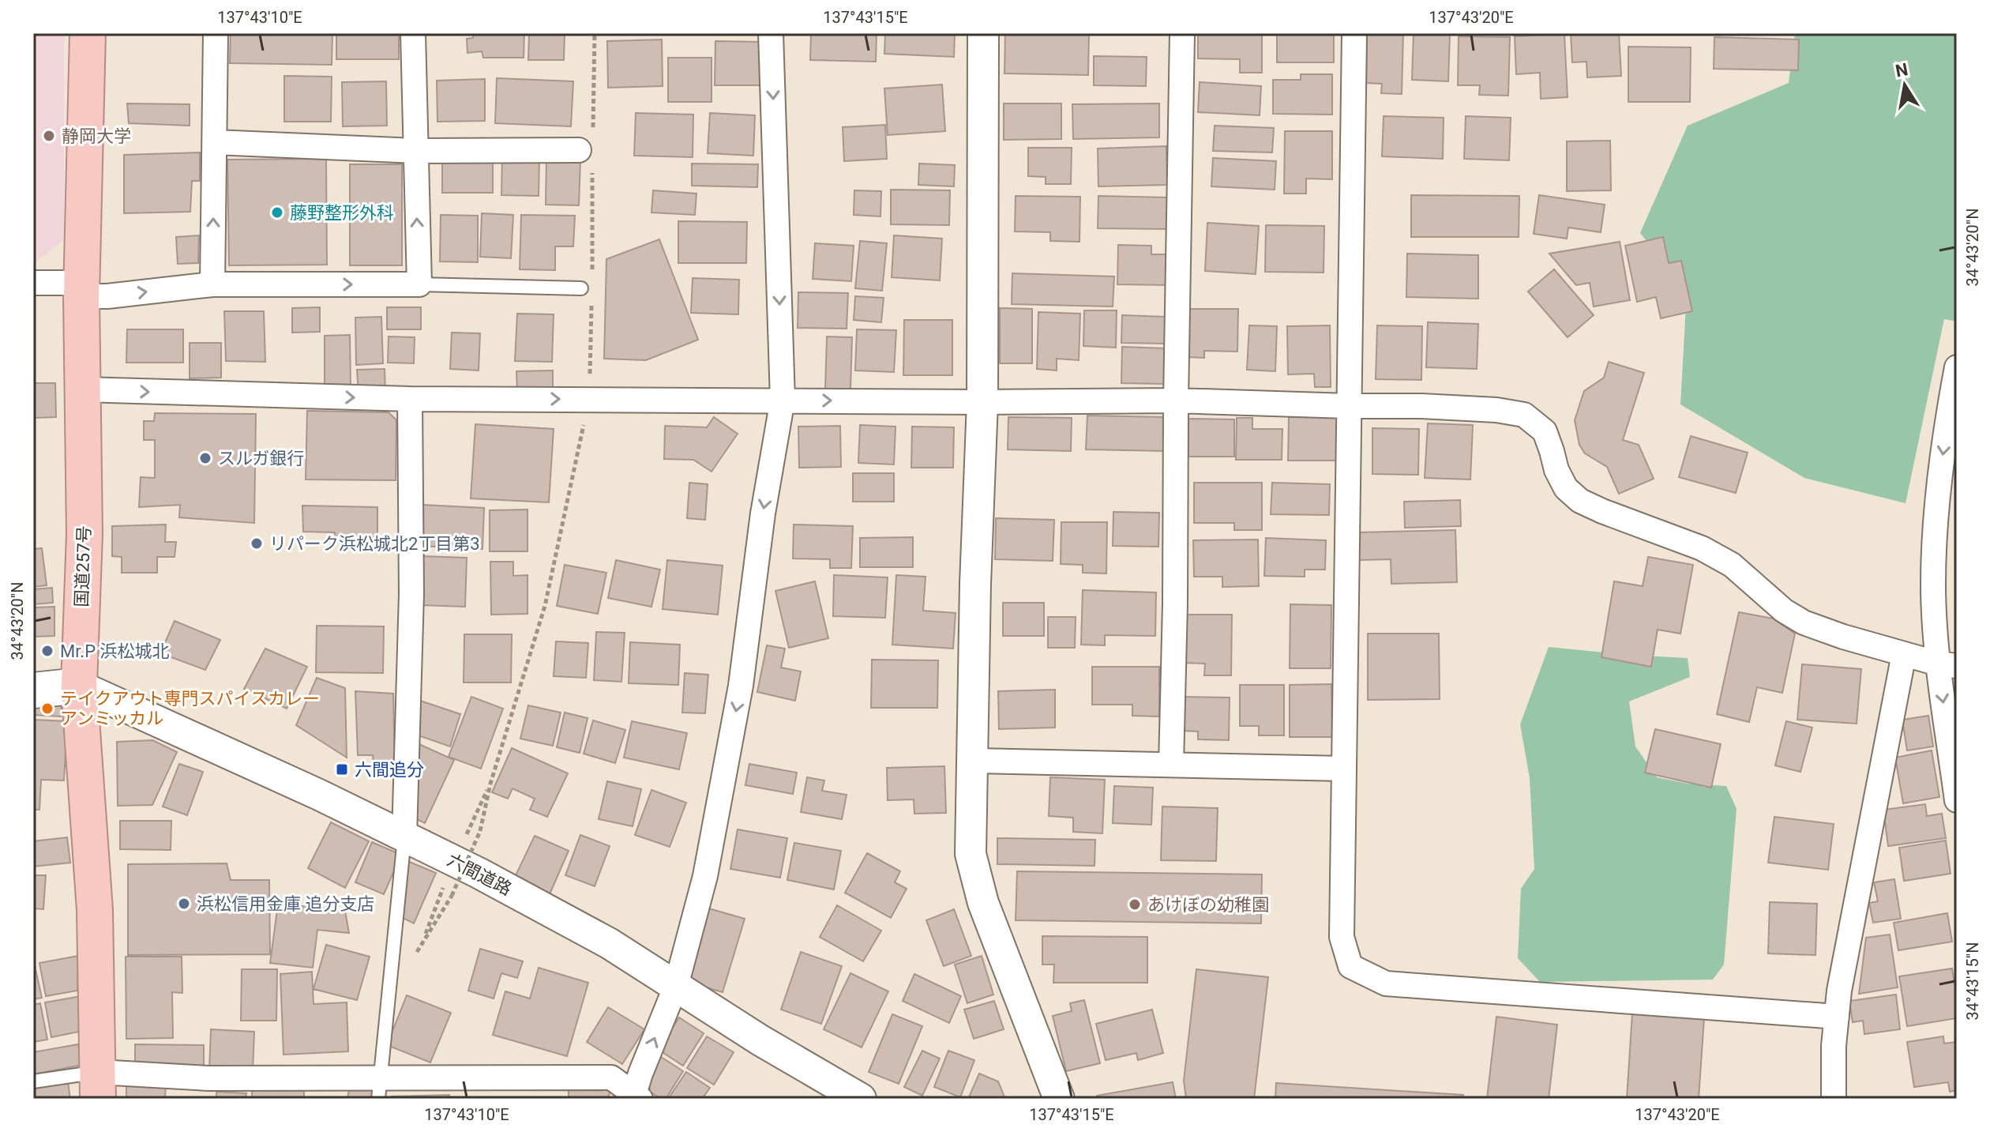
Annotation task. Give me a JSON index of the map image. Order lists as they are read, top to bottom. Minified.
{"streets":{"highway":["国道257号"],"street":["六間道路"]},"crossings":[["国道257号","六間道路"]],"places":{"other":["静岡大学","藤野整形外科","スルガ銀行","リパーク浜松城北2丁目第3","Mr.P 浜松城北","テイクアウト専門スパイスカレー アンミッカル","浜松信用金庫 追分支店","あけぼの幼稚園"],"transit":["六間追分"]},"north":"top","coordinates":["137°43'10\"E","137°43'15\"E","137°43'20\"E","34°43'20\"N","34°43'15\"N"]}
